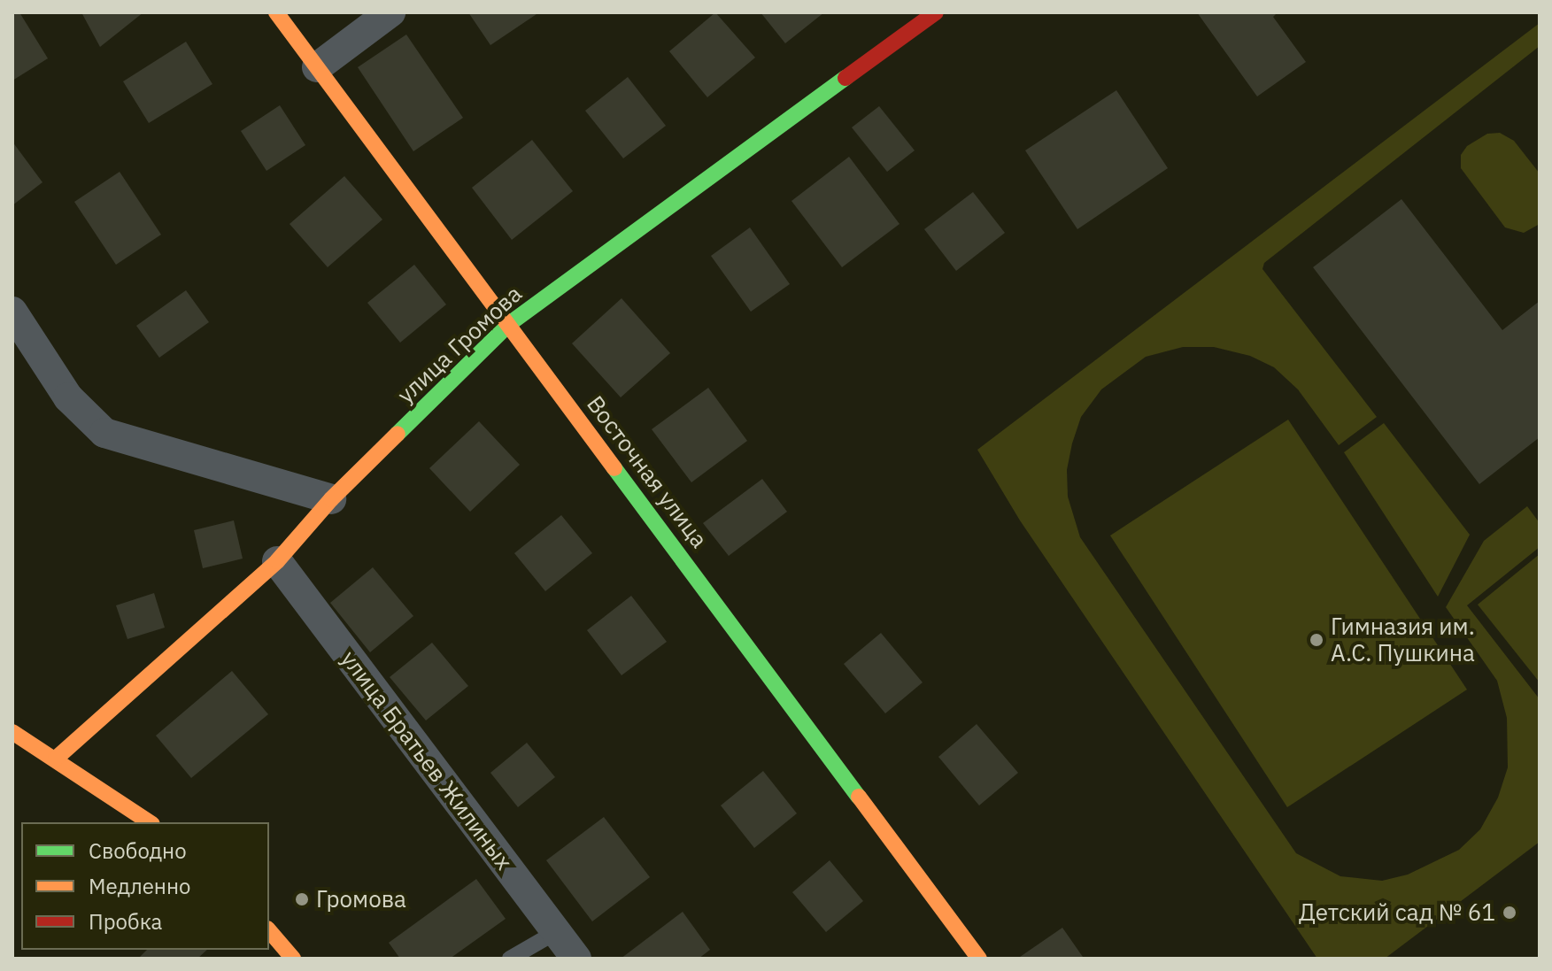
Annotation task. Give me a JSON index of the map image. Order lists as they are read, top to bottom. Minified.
{"streets":{"street":["улица Громова","Восточная улица","улица Братьев Жилиных"]},"crossings":[["улица Громова","Восточная улица"],["улица Громова","улица Братьев Жилиных"]],"places":["Гимназия им. А.С. Пушкина","Громова","Детский сад № 61"],"legend":["Свободно","Медленно","Пробка"]}
